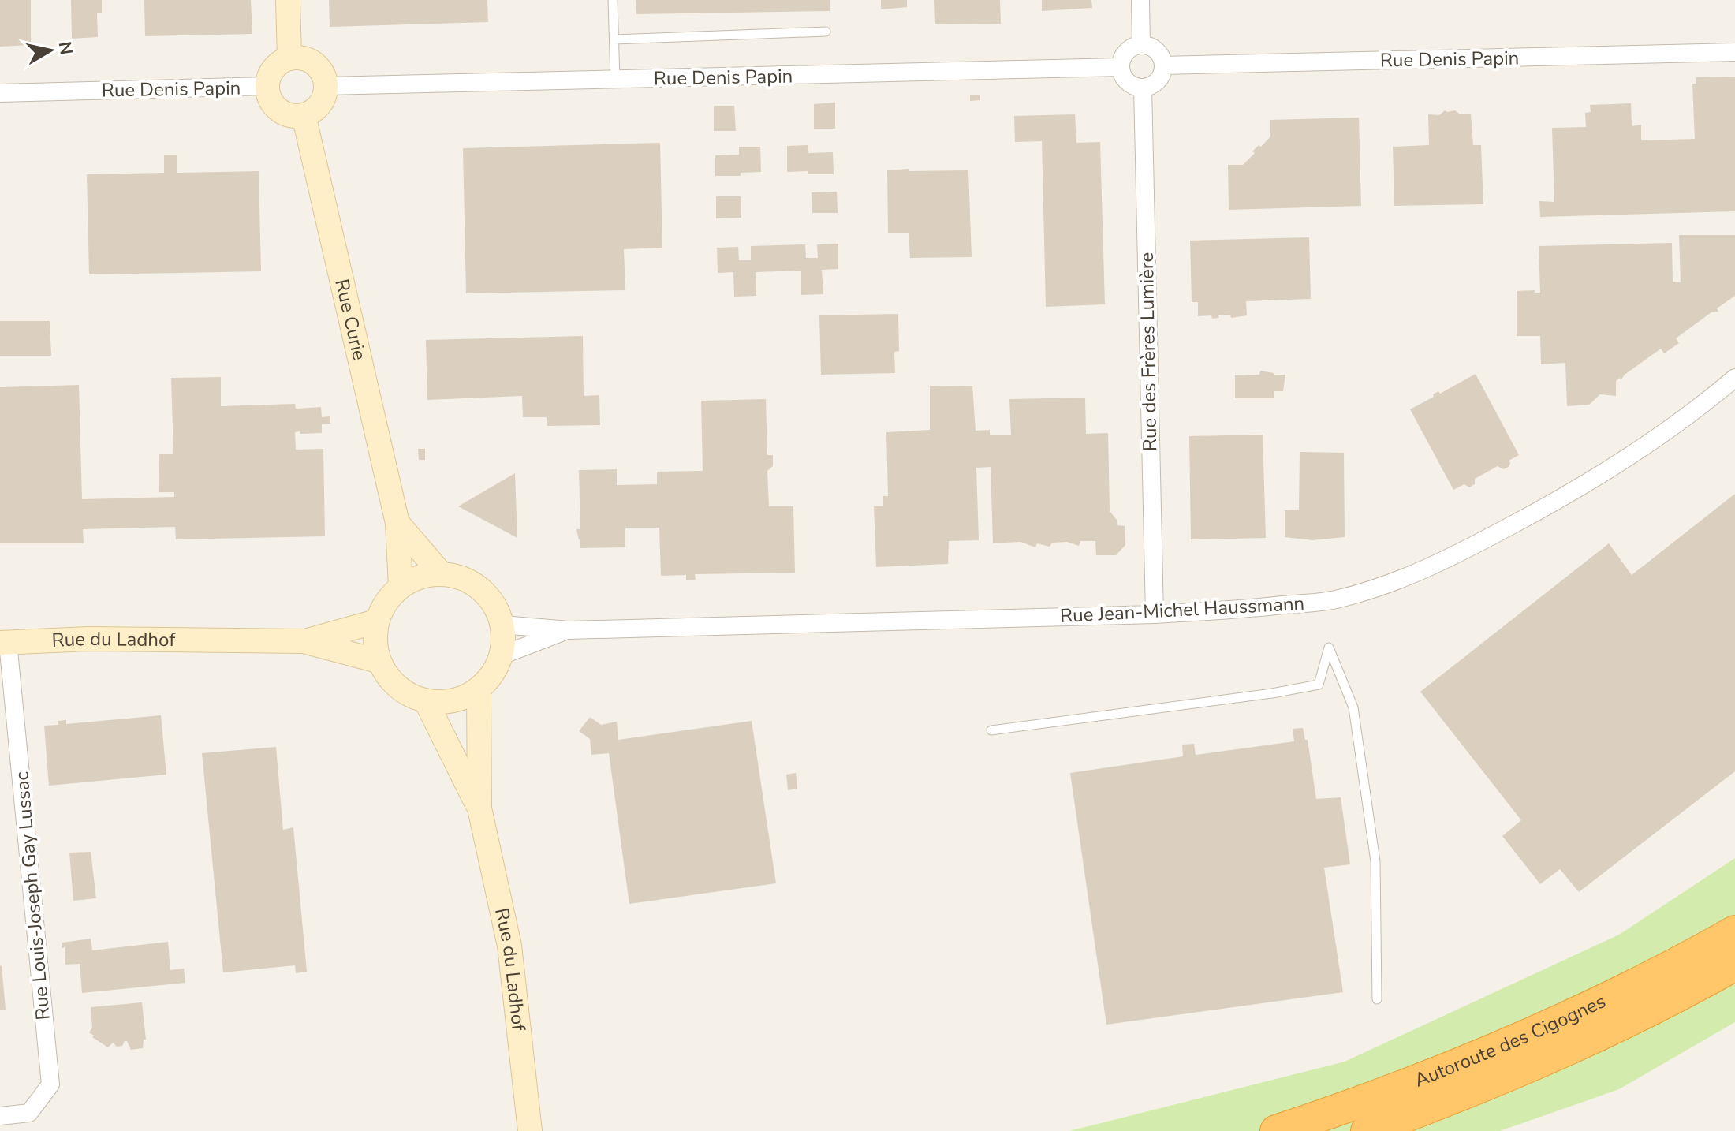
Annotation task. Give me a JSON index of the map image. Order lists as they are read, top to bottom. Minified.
{"streets":{"highway":["Autoroute des Cigognes"],"main road":["Rue Curie","Rue du Ladhof"],"street":["Rue Denis Papin","Rue des Frères Lumière","Rue Jean-Michel Haussmann","Rue Louis-Joseph Gay Lussac"]},"crossings":[["Rue Denis Papin","Rue Curie"],["Rue Denis Papin","Rue des Frères Lumière"],["Rue Curie","Rue Jean-Michel Haussmann"],["Rue Curie","Rue du Ladhof"],["Rue des Frères Lumière","Rue Jean-Michel Haussmann"],["Rue Jean-Michel Haussmann","Rue du Ladhof"],["Rue du Ladhof","Rue Louis-Joseph Gay Lussac"]],"north":"right"}
